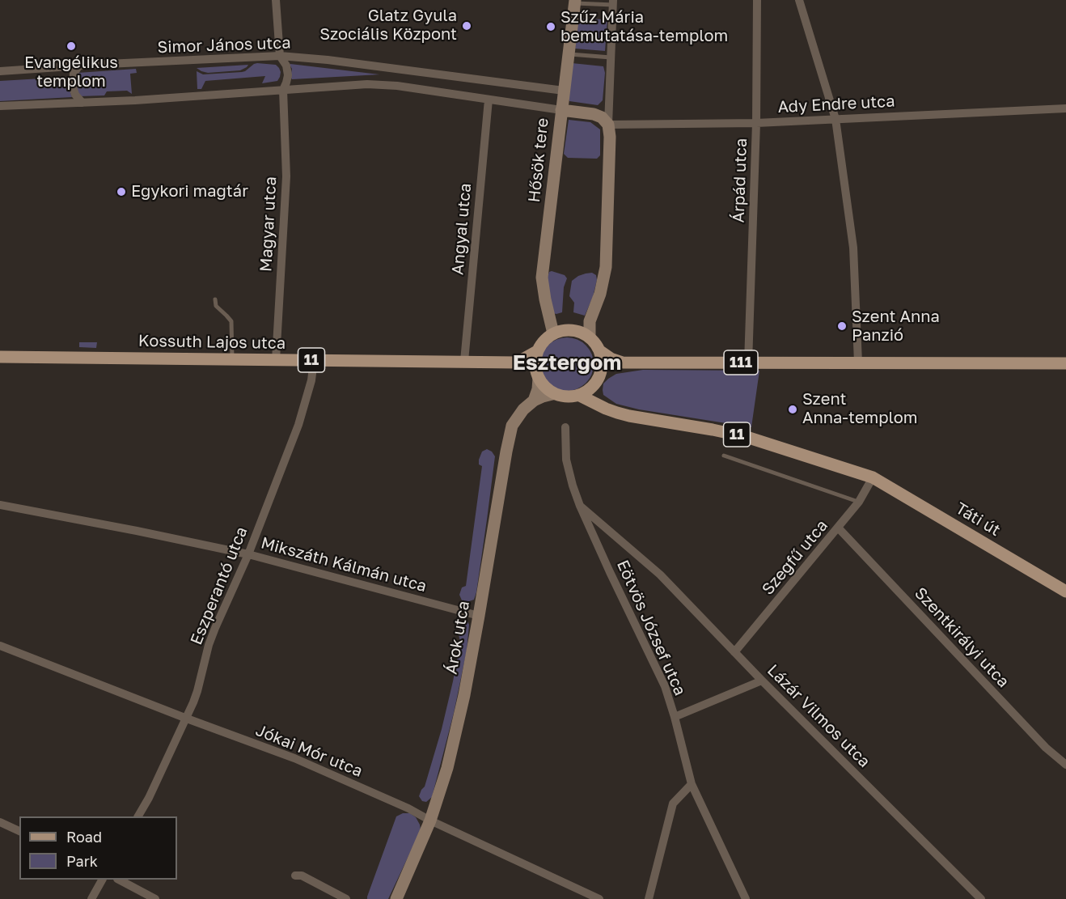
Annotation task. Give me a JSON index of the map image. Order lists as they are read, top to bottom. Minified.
{"streets":{"main road":["Hősök tere","Kossuth Lajos utca","11","111","Táti út","Árok utca"],"street":["Simor János utca","Ady Endre utca","Árpád utca","Magyar utca","Angyal utca","Szegfű utca","Mikszáth Kálmán utca","Eszperantó utca","Eötvös József utca","Szentkirályi utca","Lázár Vilmos utca","Jókai Mór utca"]},"crossings":[["Simor János utca","Magyar utca"],["Ady Endre utca","Hősök tere"],["Ady Endre utca","Árpád utca"],["Hősök tere","11"],["Hősök tere","111"],["Hősök tere","Árok utca"],["Árpád utca","111"],["Magyar utca","Kossuth Lajos utca"],["Angyal utca","Kossuth Lajos utca"],["Kossuth Lajos utca","11"],["Kossuth Lajos utca","Eszperantó utca"],["11","111"],["11","Táti út"],["11","Szegfű utca"],["11","Árok utca"],["111","Árok utca"],["Táti út","Szegfű utca"],["Szegfű utca","Szentkirályi utca"],["Szegfű utca","Lázár Vilmos utca"],["Mikszáth Kálmán utca","Eszperantó utca"],["Mikszáth Kálmán utca","Árok utca"],["Eszperantó utca","Jókai Mór utca"],["Eötvös József utca","Lázár Vilmos utca"],["Árok utca","Jókai Mór utca"]],"districts":["Esztergom"],"places":["Glatz Gyula Szociális Központ","Szűz Mária bemutatása-templom","Evangélikus templom","Egykori magtár","Szent Anna Panzió","Szent Anna-templom"],"legend":["Road","Park"]}
